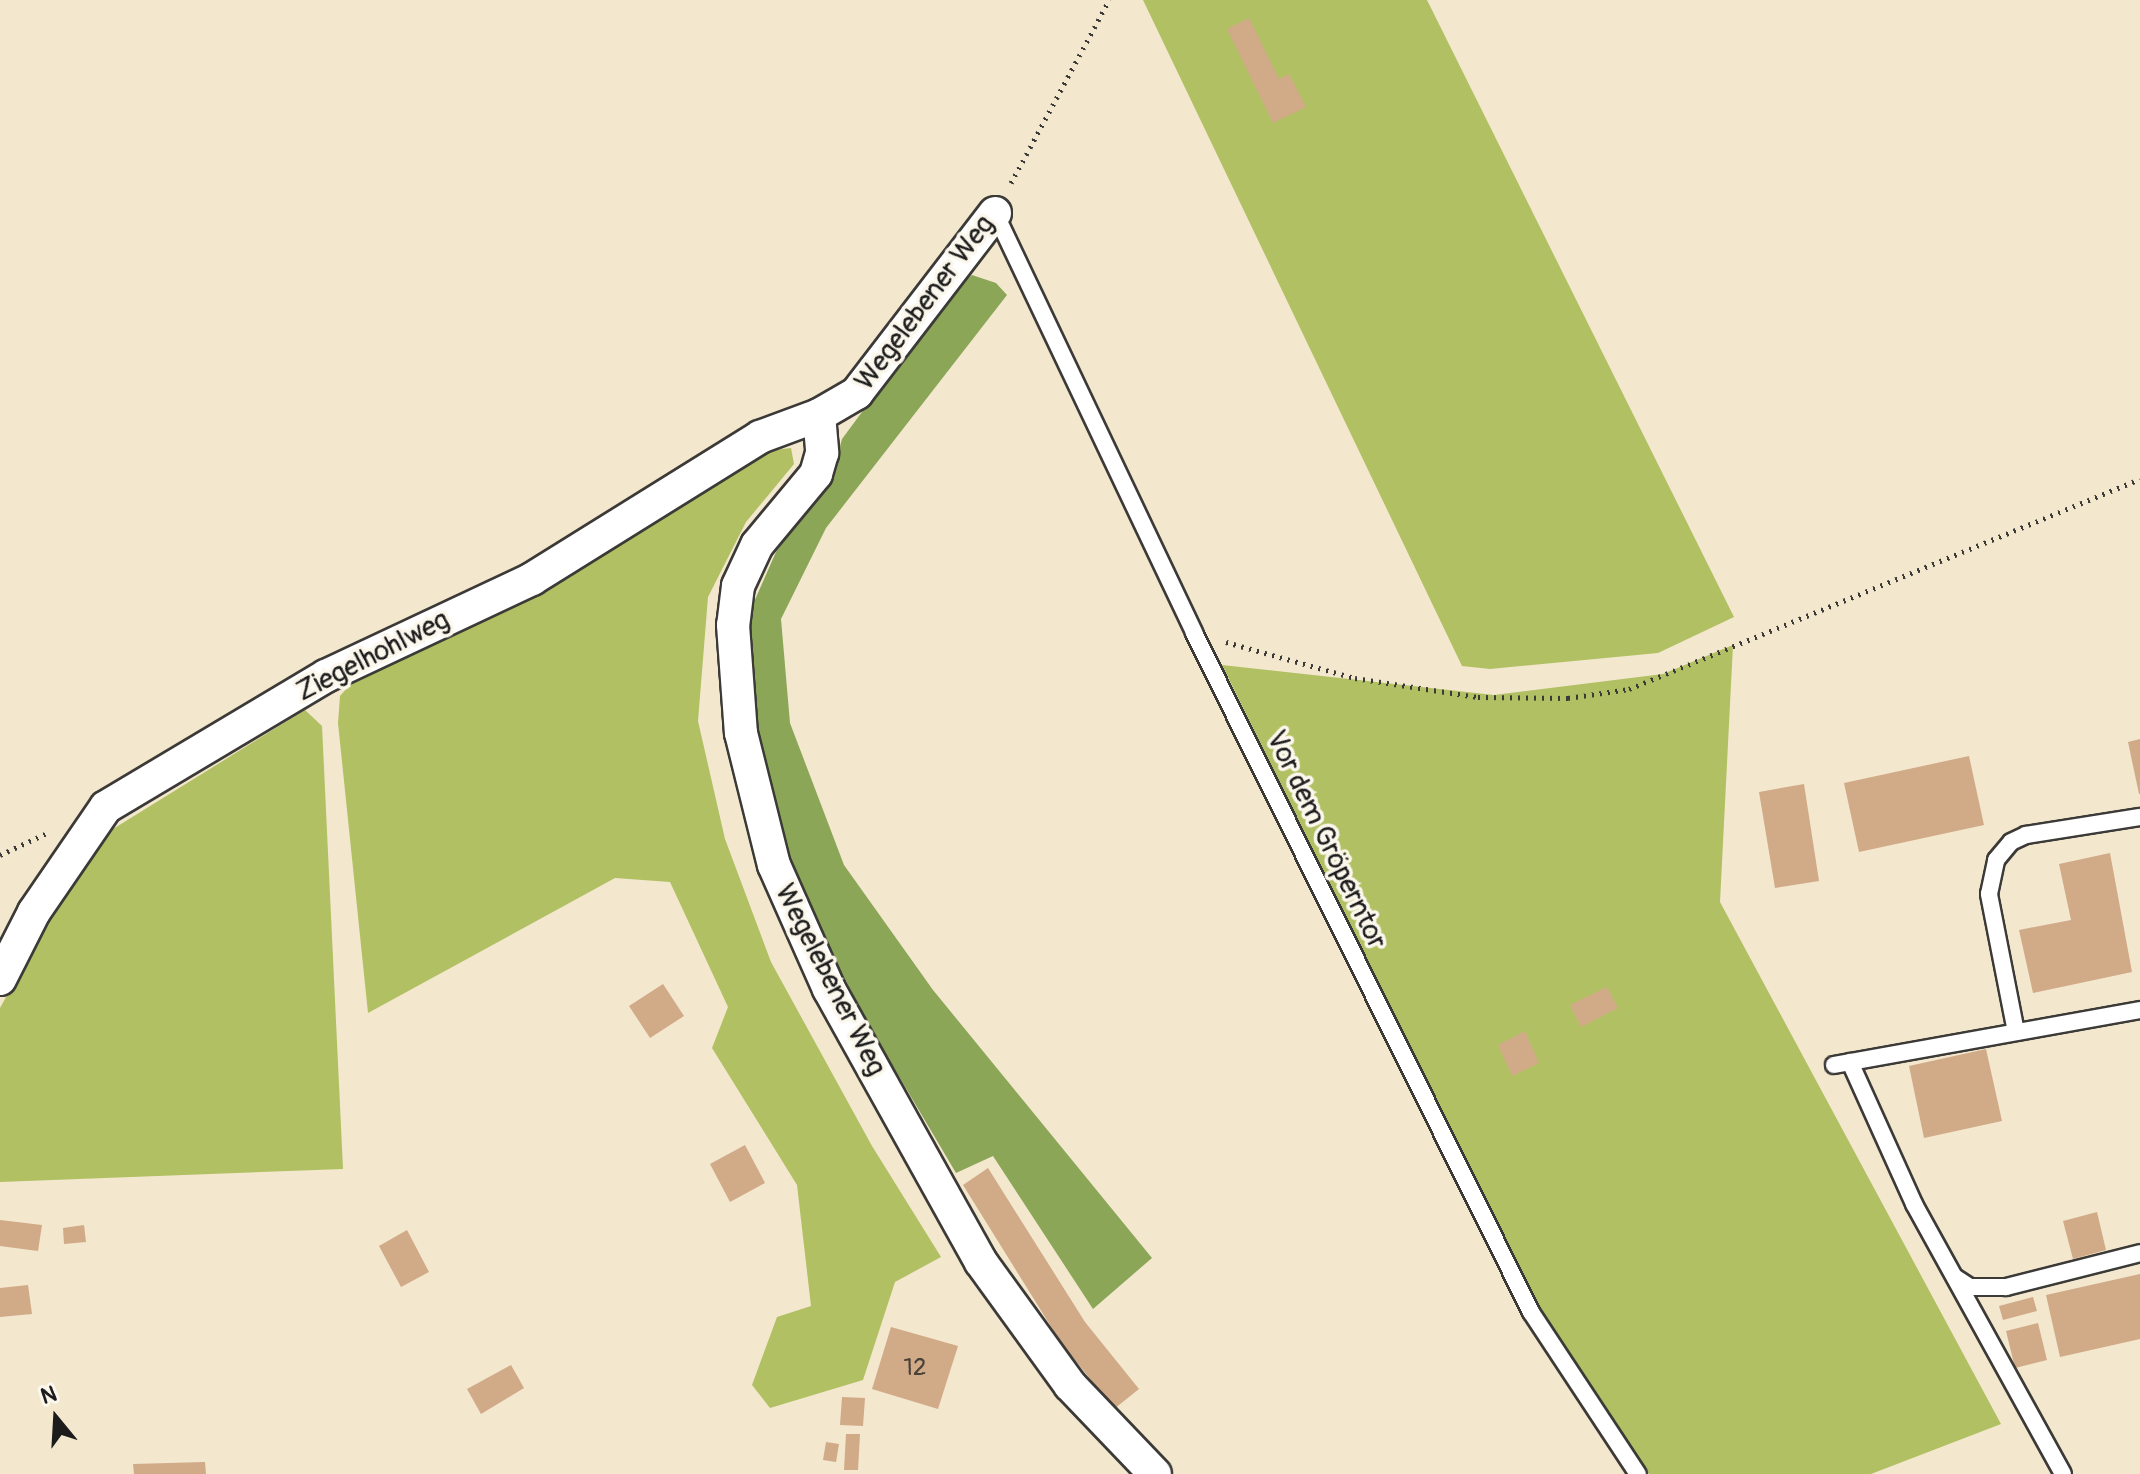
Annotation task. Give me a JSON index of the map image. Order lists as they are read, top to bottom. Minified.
{"streets":{"street":["Wegelebener Weg","Ziegelhohlweg"],"lane":["Vor dem Gröperntor"]},"crossings":[["Wegelebener Weg","Ziegelhohlweg"],["Wegelebener Weg","Vor dem Gröperntor"]],"house_numbers":["12"],"north":"top"}
